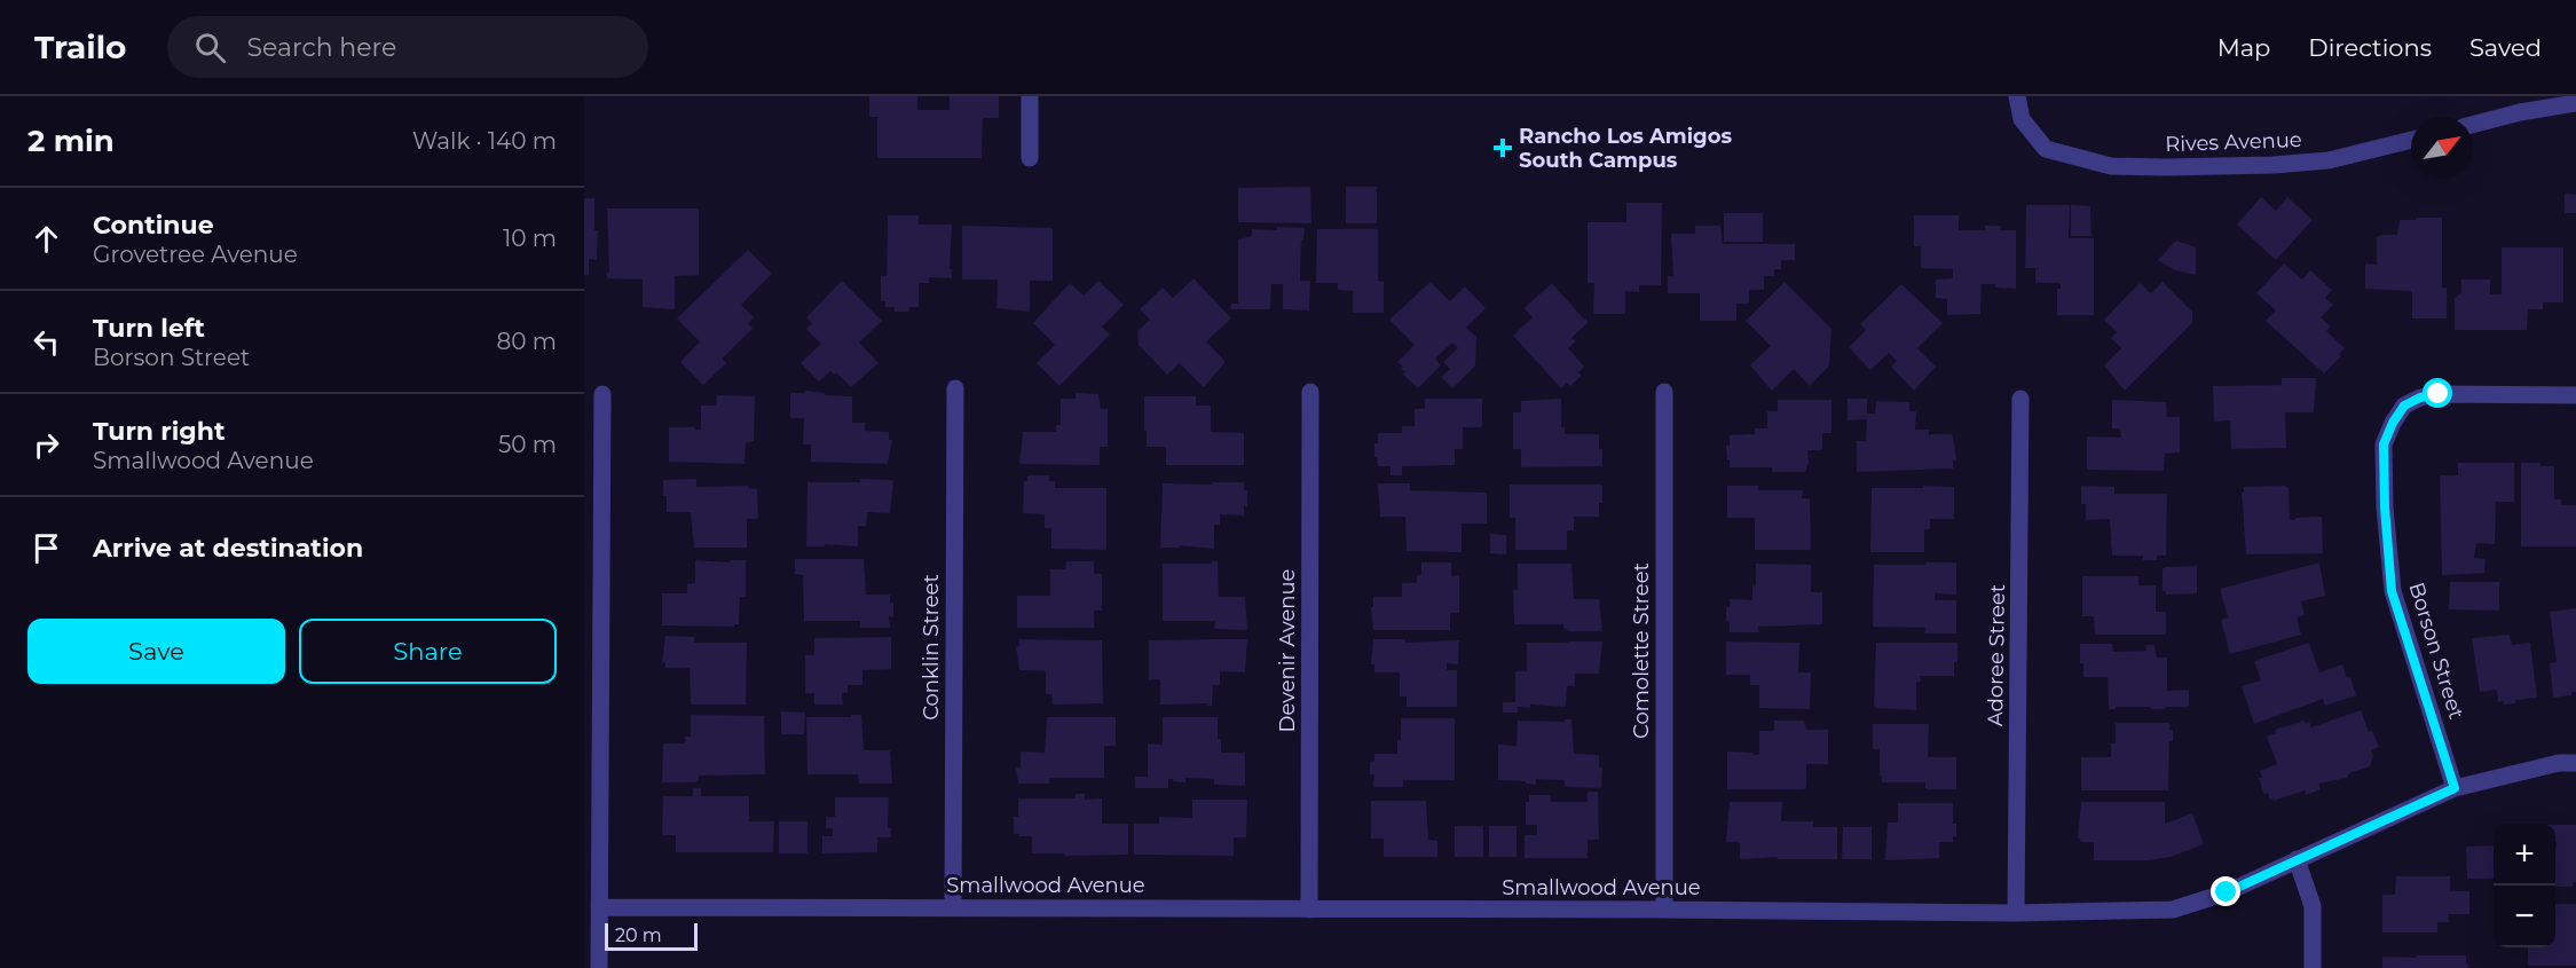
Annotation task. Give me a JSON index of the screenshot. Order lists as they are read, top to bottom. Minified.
{"streets":{"street":["Rives Avenue","Conklin Street","Devenir Avenue","Comolette Street","Borson Street","Adoree Street","Smallwood Avenue"]},"crossings":[["Conklin Street","Smallwood Avenue"],["Devenir Avenue","Smallwood Avenue"],["Comolette Street","Smallwood Avenue"],["Borson Street","Smallwood Avenue"],["Adoree Street","Smallwood Avenue"]],"places":{"health":["Rancho Los Amigos South Campus"]},"scale_bar":"20 m","north":"top right","page":{"header":"Trailo","search":"Search here","nav":["Map","Directions","Saved"],"heading":["2 min","Walk · 140 m"],"list":[["Continue","Grovetree Avenue","10 m"],["Turn left","Borson Street","80 m"],["Turn right","Smallwood Avenue","50 m"],"Arrive at destination"],"buttons":["Save","Share"],"map_buttons":["+","−"],"scale":"20 m"}}
